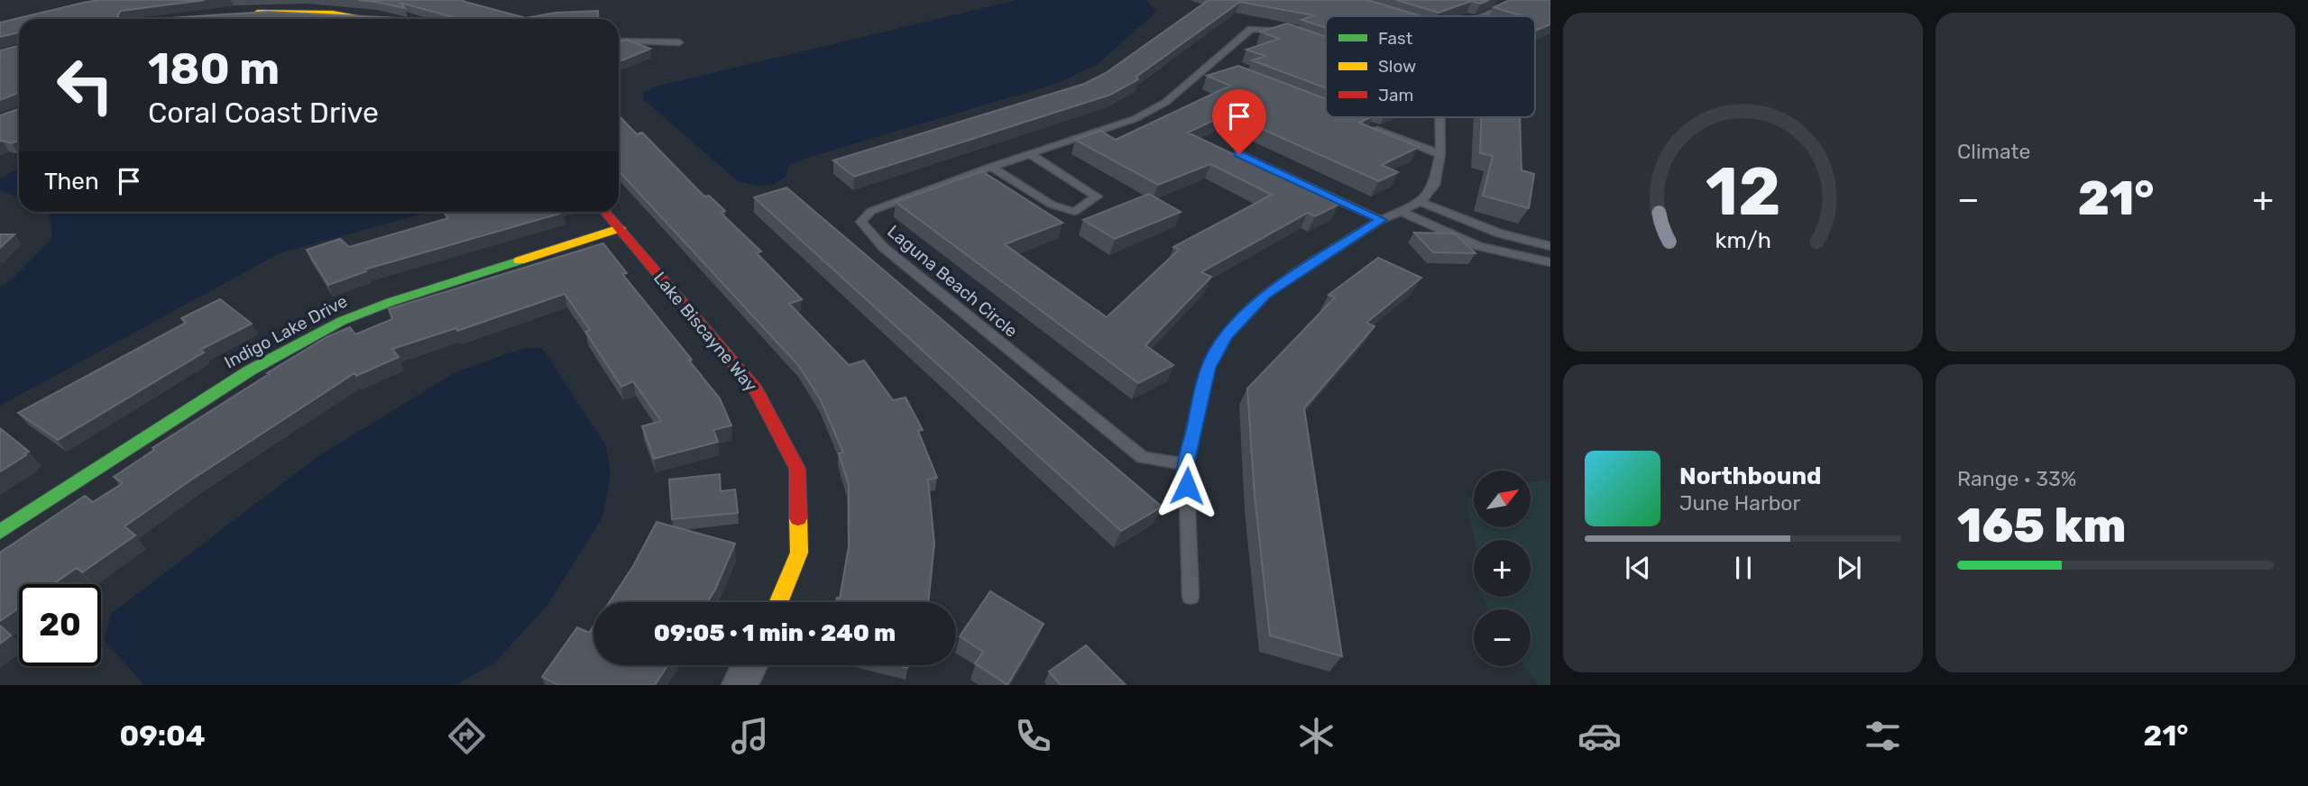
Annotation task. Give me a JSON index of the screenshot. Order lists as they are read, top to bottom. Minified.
{"streets":{"street":["Indigo Lake Drive","Lake Biscayne Way"],"lane":["Laguna Beach Circle"]},"crossings":[["Indigo Lake Drive","Lake Biscayne Way"]],"legend":["Fast","Slow","Jam"],"north":"top right","page":{"tile":["Climate",["Range · 33%","165 km"]],"turn":["180 m","Coral Coast Drive"],"then":"Then","heat":["−","21°","+"],"song":["Northbound","June Harbor"],"map_buttons":["+","−"],"limit":"20","trip":"09:05 · 1 min · 240 m","tabs":["09:04","21°"],"gauge":["12","km/h"]}}
